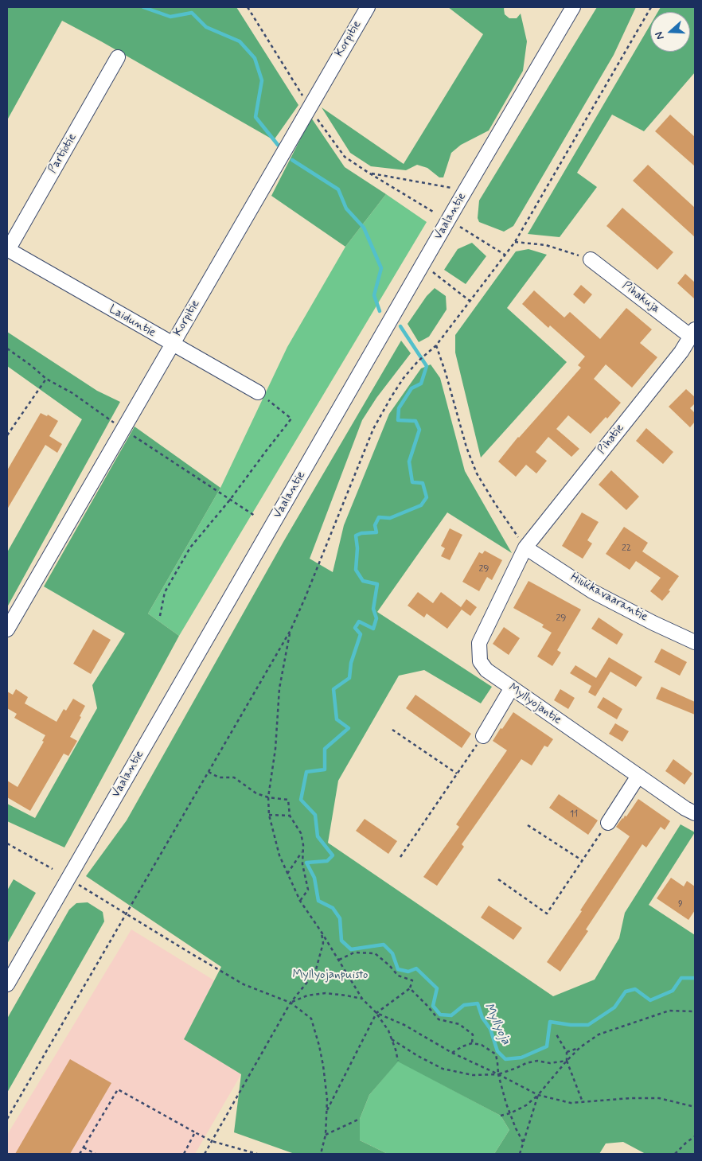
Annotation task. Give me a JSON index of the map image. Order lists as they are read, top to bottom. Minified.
{"streets":{"street":["Korpitie","Partiotie","Vaalantie","Pihakuja","Laiduntie","Pihatie","Hiukkavaarantie","Myllyojantie"]},"crossings":[["Korpitie","Laiduntie"],["Partiotie","Laiduntie"],["Pihakuja","Pihatie"],["Pihatie","Hiukkavaarantie"],["Pihatie","Myllyojantie"],["Hiukkavaarantie","Myllyojantie"]],"water":["Myllyoja"],"parks":["Myllyojanpuisto"],"house_numbers":["22","29","29","11","9"],"north":"left"}
